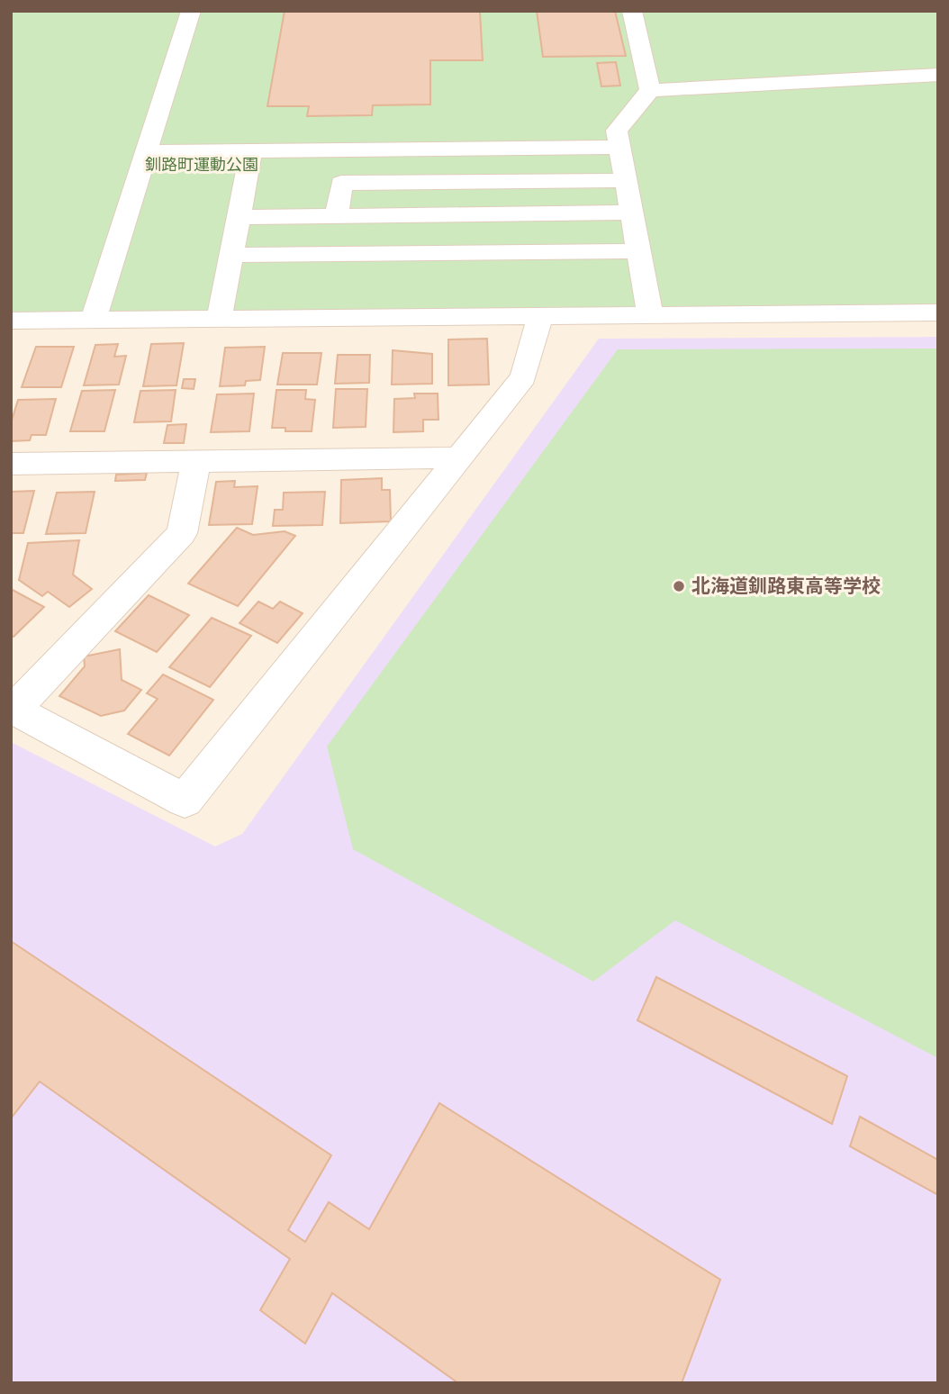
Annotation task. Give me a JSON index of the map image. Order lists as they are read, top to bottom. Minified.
{"parks":["釧路町運動公園"],"places":["北海道釧路東高等学校"]}
